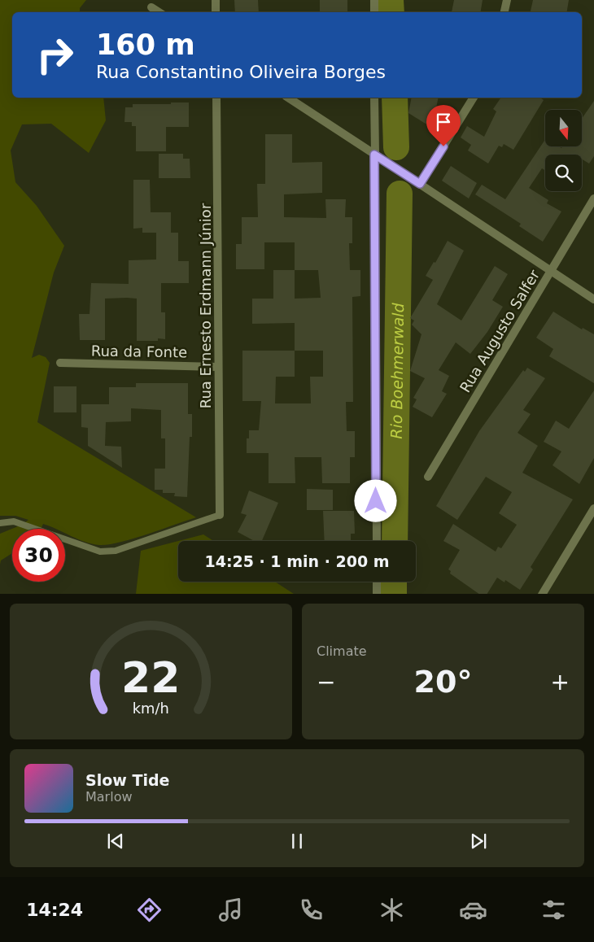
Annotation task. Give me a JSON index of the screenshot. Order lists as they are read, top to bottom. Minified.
{"streets":{"street":["Rua Ernesto Erdmann Júnior","Rua Augusto Salfer","Rua da Fonte"]},"crossings":[["Rua Ernesto Erdmann Júnior","Rua da Fonte"]],"water":["Rio Boehmerwald"],"north":"bottom","page":{"turn":["160 m","Rua Constantino Oliveira Borges"],"limit":"30","trip":"14:25 · 1 min · 200 m","tile":"Climate","heat":["−","20°","+"],"song":["Slow Tide","Marlow"],"tabs":"14:24","gauge":["22","km/h"]}}
